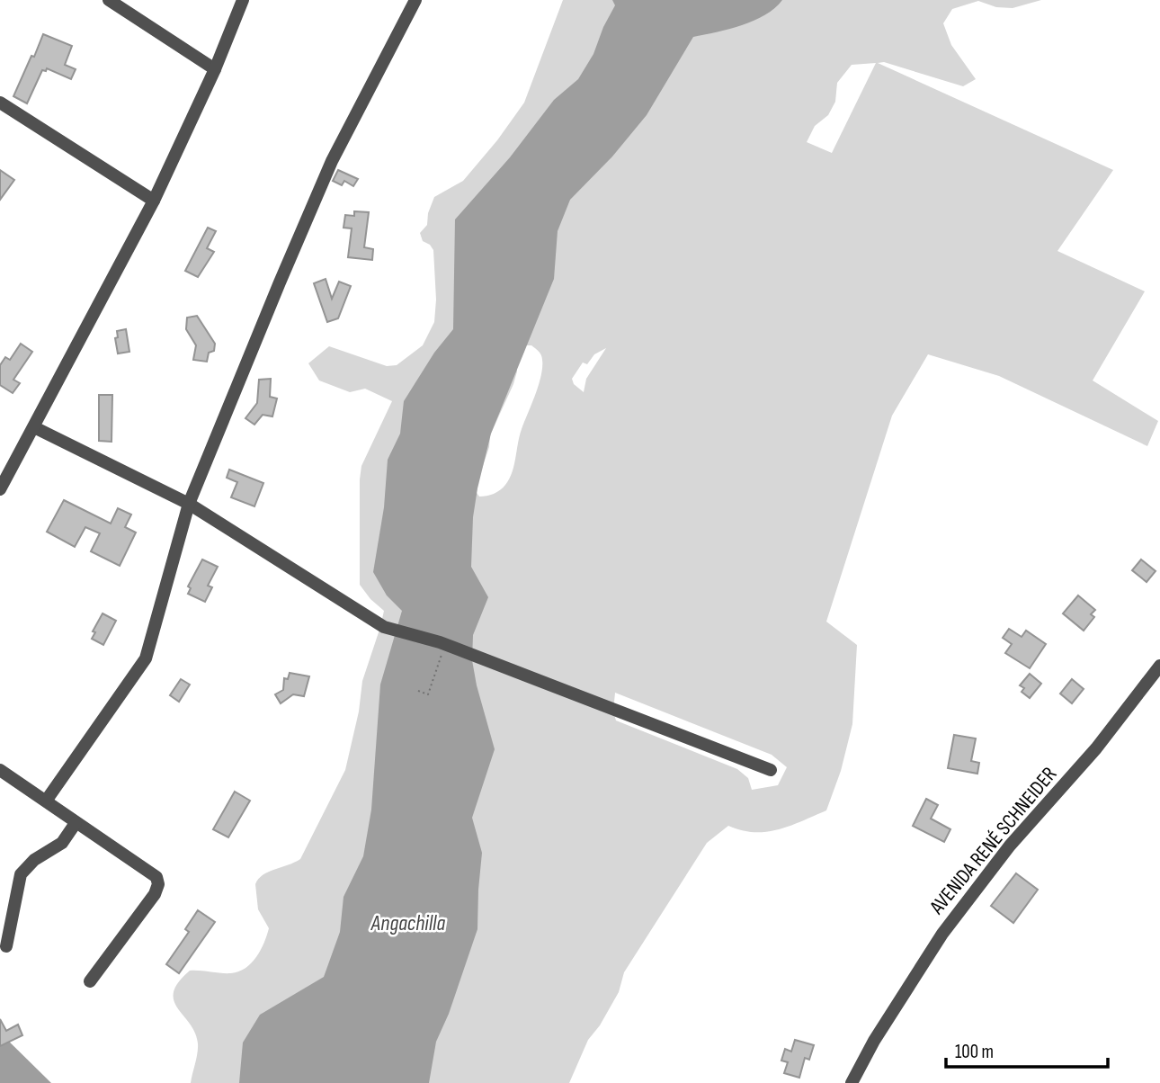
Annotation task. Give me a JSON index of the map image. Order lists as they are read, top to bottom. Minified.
{"streets":{"street":["AVENIDA RENÉ SCHNEIDER"]},"water":["Angachilla"],"scale_bar":"100 m"}
